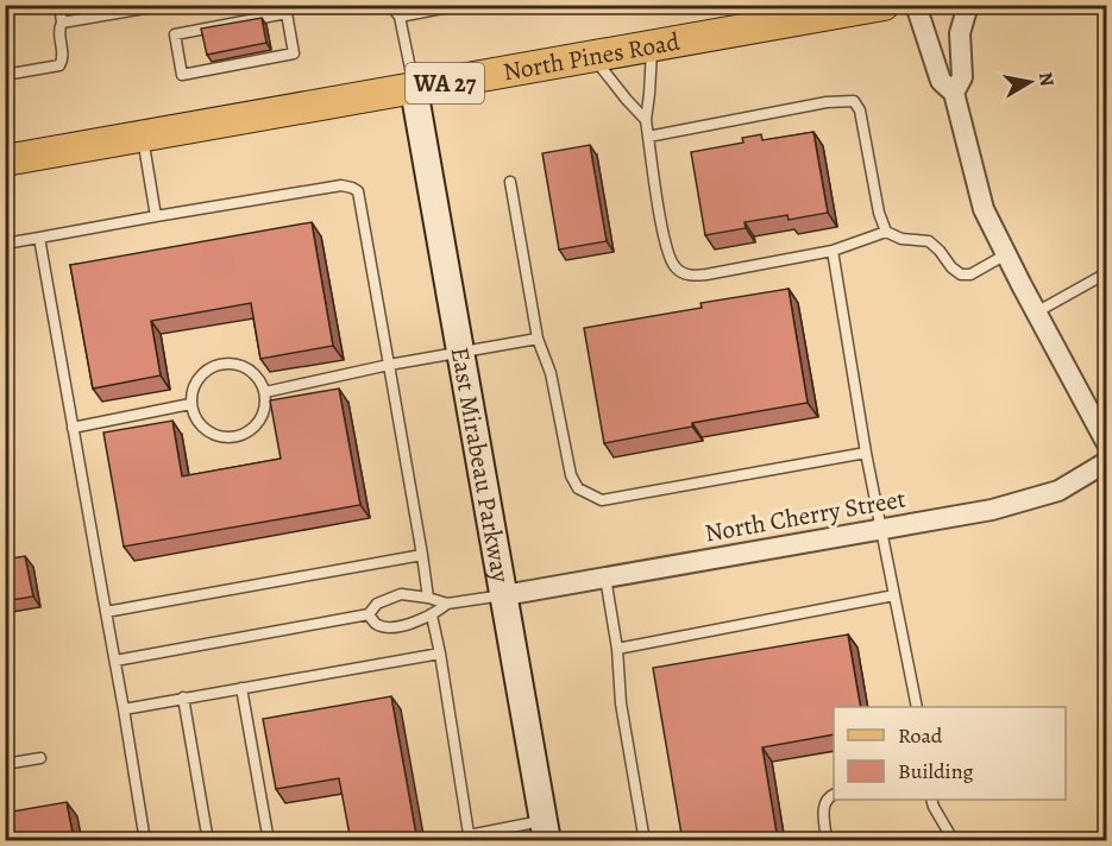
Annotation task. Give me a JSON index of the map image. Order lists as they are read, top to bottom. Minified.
{"streets":{"main road":["North Pines Road","WA 27"],"street":["East Mirabeau Parkway","North Cherry Street"]},"crossings":[["North Pines Road","East Mirabeau Parkway"],["East Mirabeau Parkway","North Cherry Street"]],"legend":["Road","Building"],"north":"right"}
